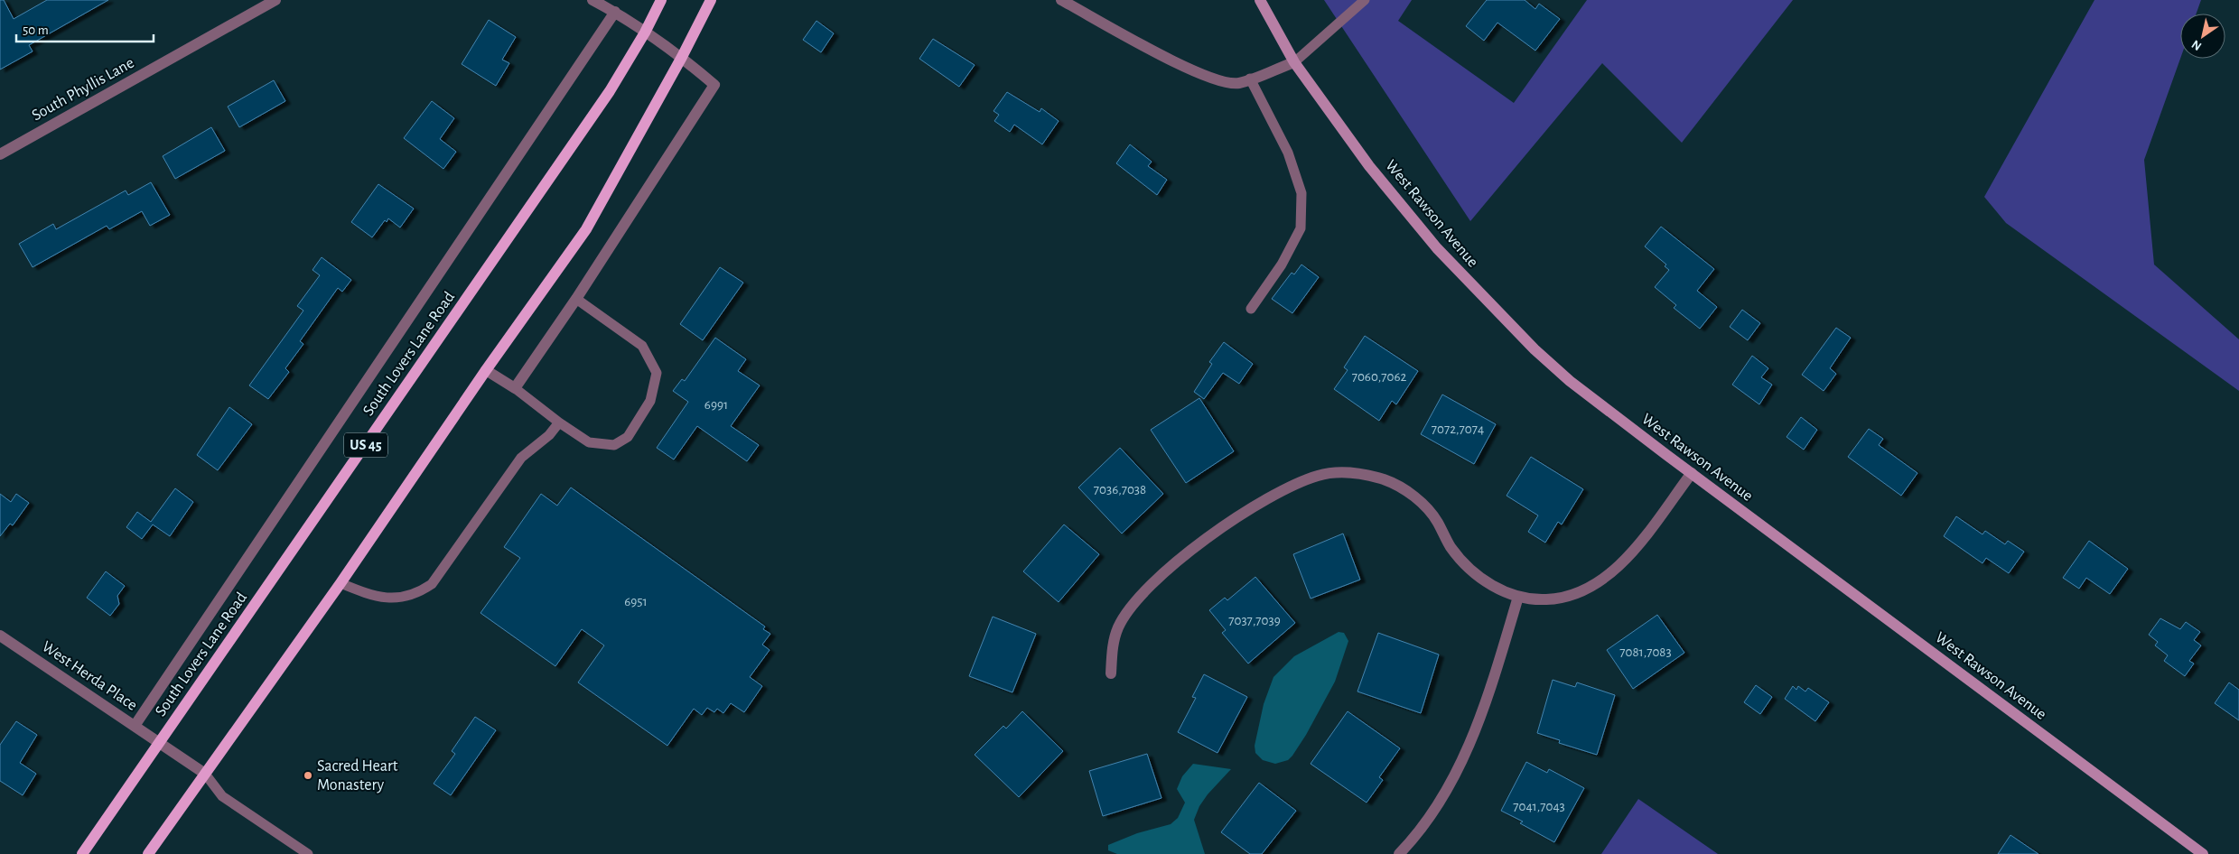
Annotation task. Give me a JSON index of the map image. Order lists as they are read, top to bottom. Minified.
{"streets":{"main road":["South Lovers Lane Road","US 45"],"street":["South Phyllis Lane","West Rawson Avenue","West Herda Place"]},"crossings":[["South Lovers Lane Road","West Herda Place"]],"places":["Sacred Heart Monastery"],"house_numbers":["7060,7062","6991","7072,7074","7036,7038","6951","7037,7039","7081,7083","7041,7043"],"scale_bar":"50 m","north":"bottom left"}
